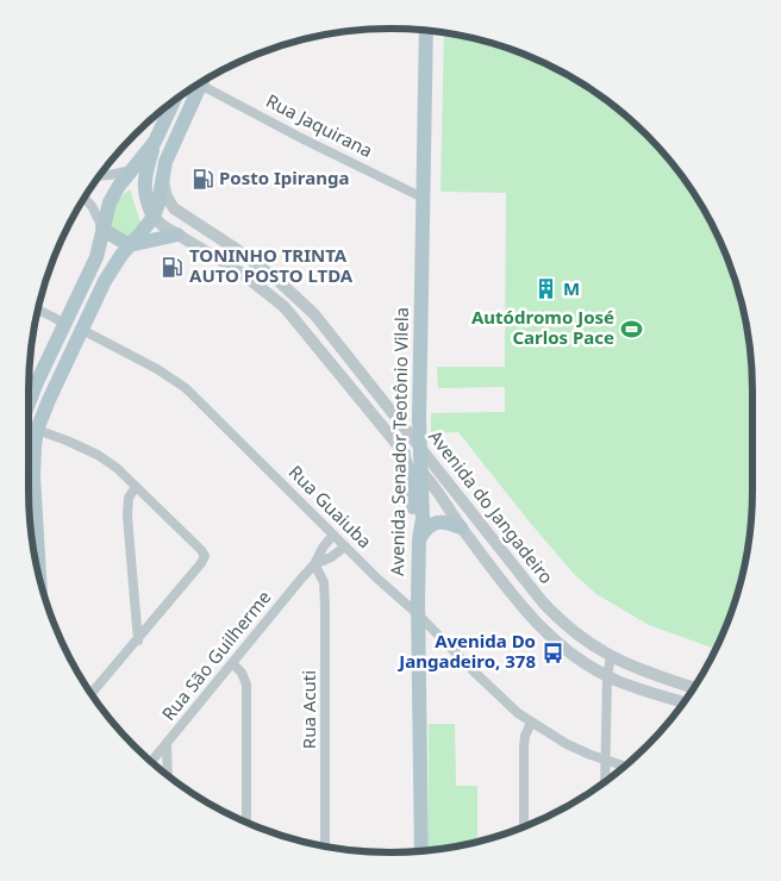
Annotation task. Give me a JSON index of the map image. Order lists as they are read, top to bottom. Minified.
{"streets":{"main road":["Avenida Senador Teotônio Vilela"],"street":["Rua Jaquirana","Rua Guaiuba","Avenida do Jangadeiro","Rua São Guilherme","Rua Acuti"]},"crossings":[["Rua Jaquirana","Avenida Senador Teotônio Vilela"],["Avenida Senador Teotônio Vilela","Rua Guaiuba"],["Avenida Senador Teotônio Vilela","Avenida do Jangadeiro"],["Rua Guaiuba","Rua São Guilherme"],["Rua São Guilherme","Rua Acuti"]],"places":{"fuel station":["Posto Ipiranga","TONINHO TRINTA AUTO POSTO LTDA"],"building":["M"],"sports":["Autódromo José Carlos Pace"],"bus stop":["Avenida Do Jangadeiro, 378"]}}
